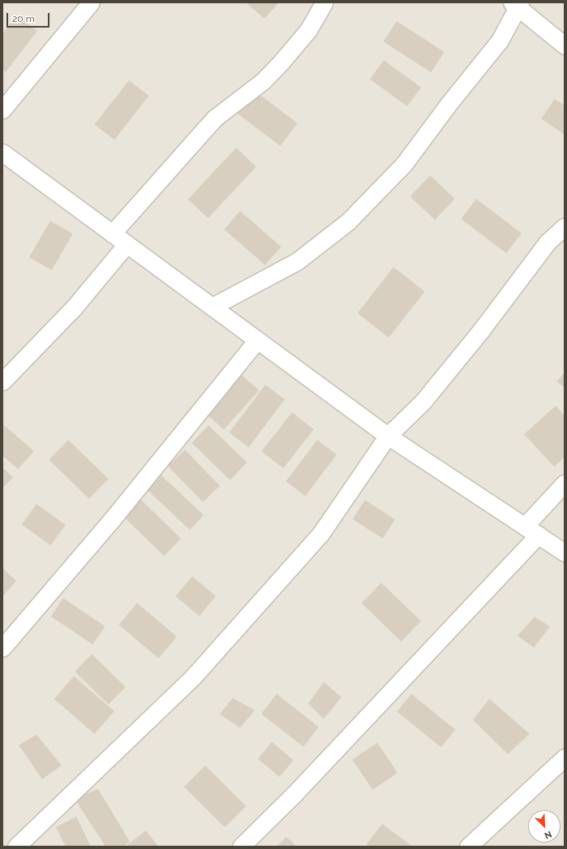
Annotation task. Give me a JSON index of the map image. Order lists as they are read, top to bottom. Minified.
{"scale_bar":"20 m","north":"bottom right"}
